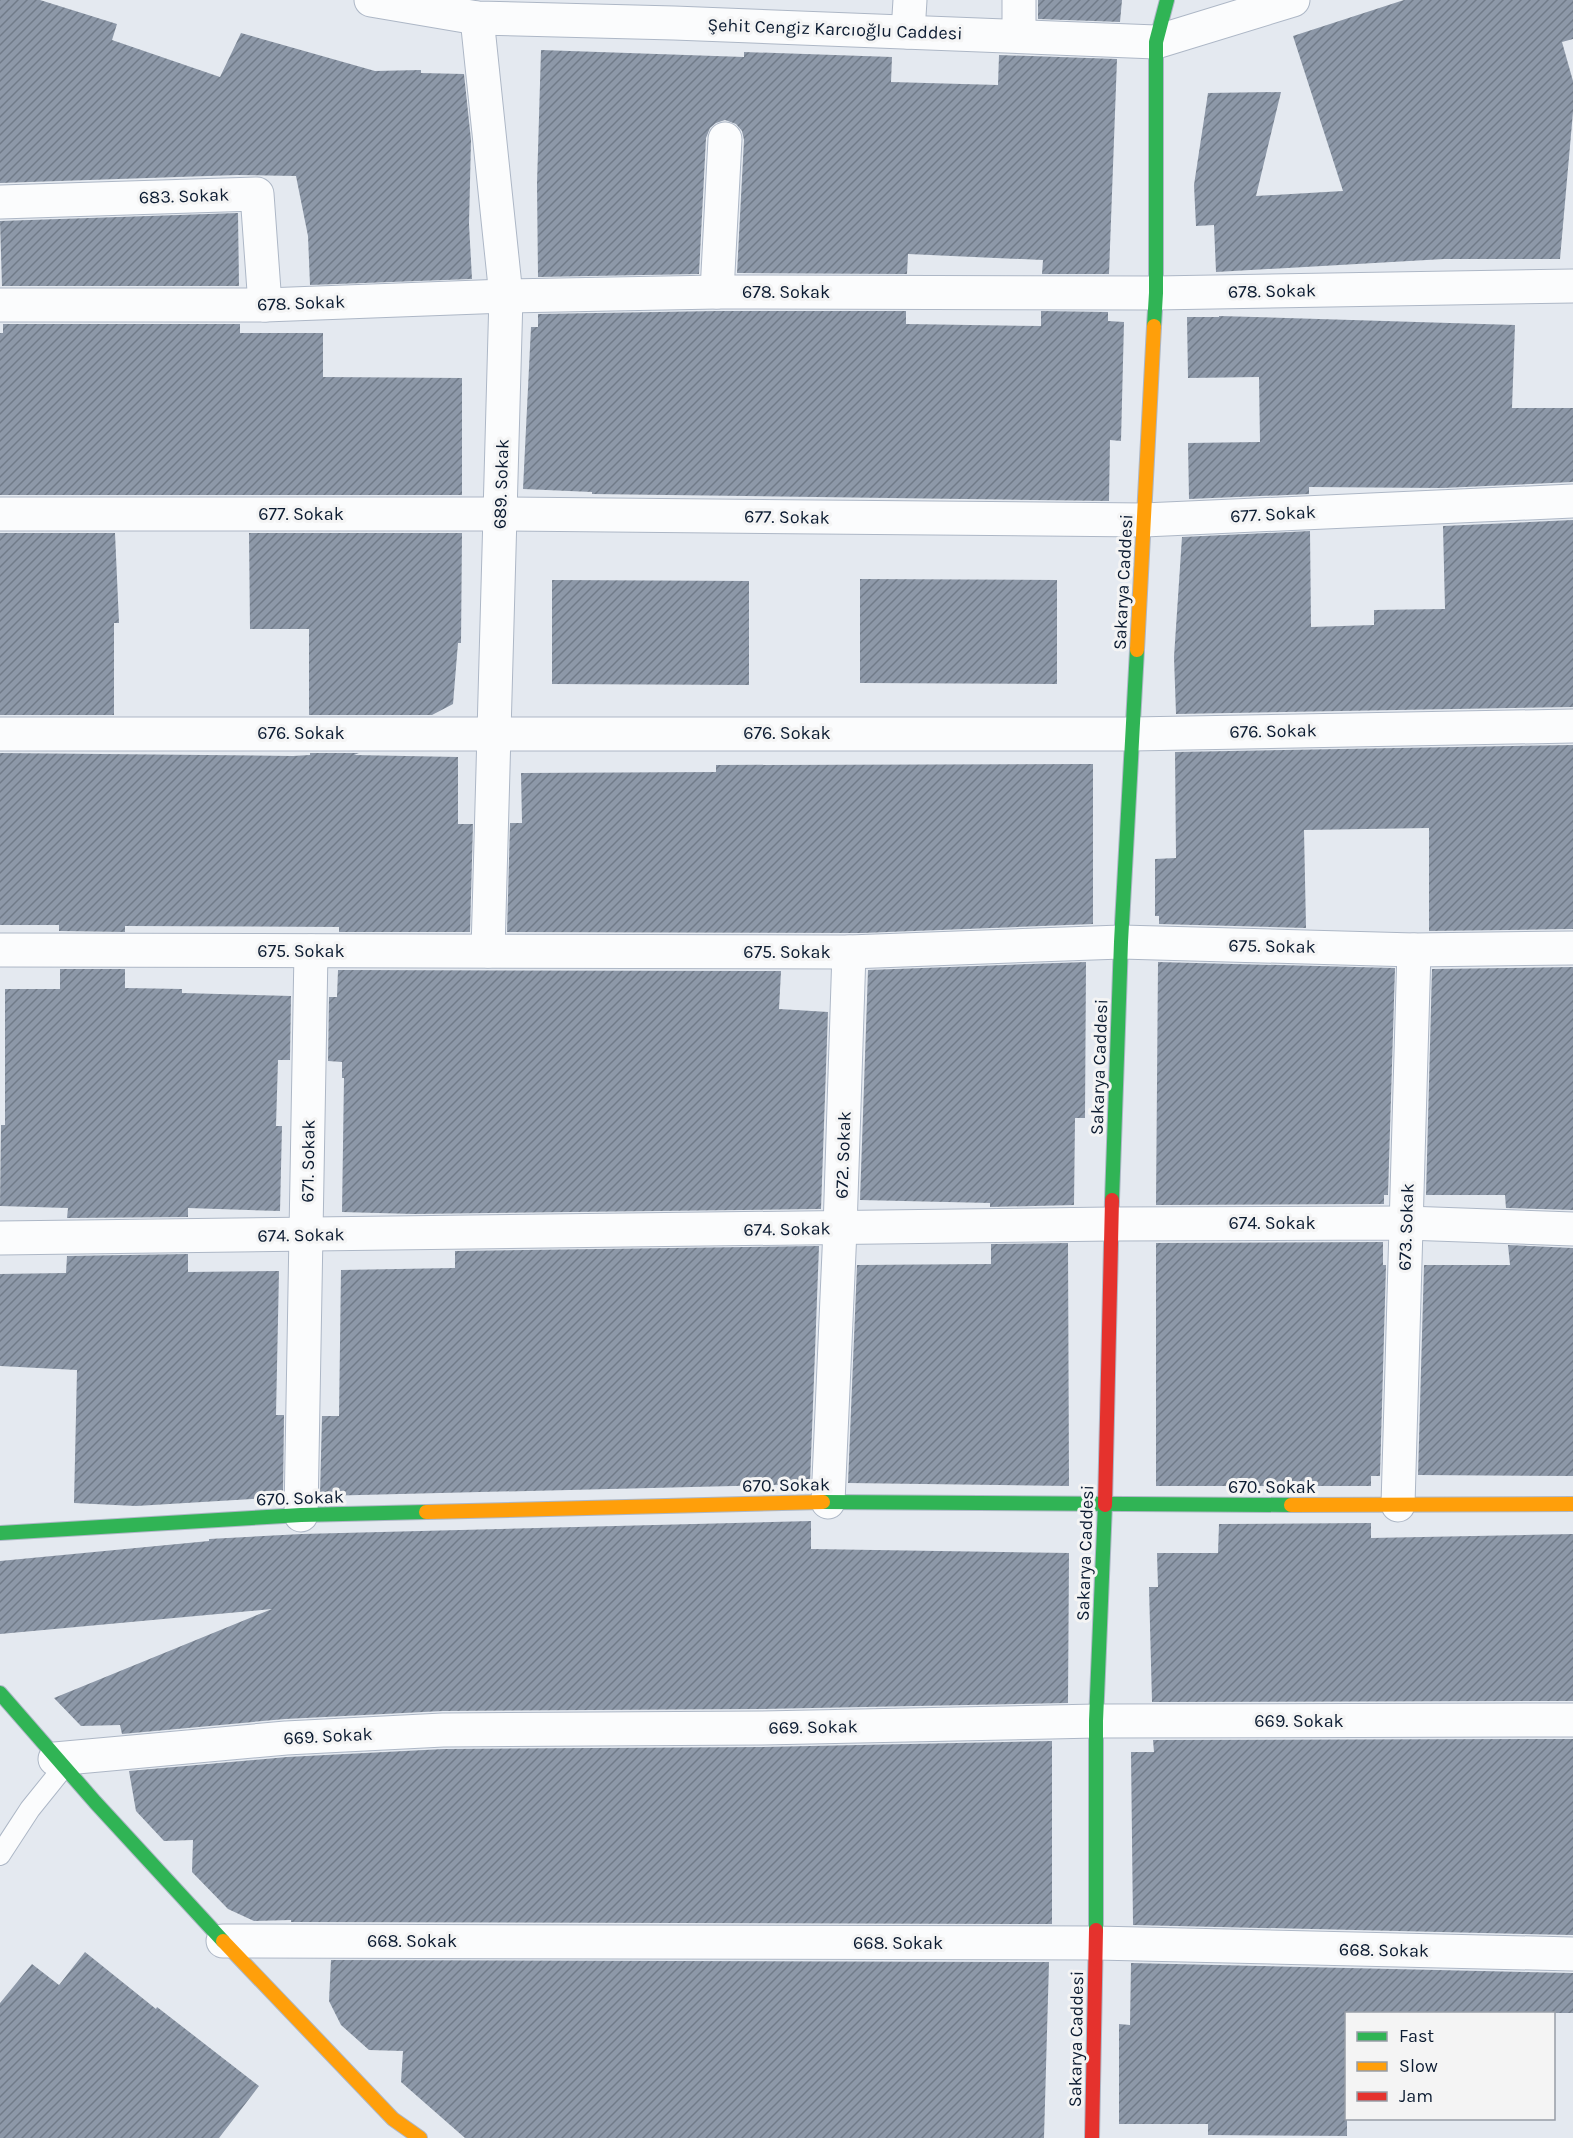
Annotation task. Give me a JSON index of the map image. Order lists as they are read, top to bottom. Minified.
{"streets":{"street":["Şehit Cengiz Karcıoğlu Caddesi","683. Sokak","678. Sokak","689. Sokak","677. Sokak","Sakarya Caddesi","676. Sokak","675. Sokak","672. Sokak","671. Sokak","674. Sokak","673. Sokak","670. Sokak","669. Sokak","668. Sokak"]},"crossings":[["Şehit Cengiz Karcıoğlu Caddesi","689. Sokak"],["Şehit Cengiz Karcıoğlu Caddesi","Sakarya Caddesi"],["683. Sokak","678. Sokak"],["678. Sokak","689. Sokak"],["678. Sokak","Sakarya Caddesi"],["689. Sokak","677. Sokak"],["689. Sokak","676. Sokak"],["689. Sokak","675. Sokak"],["677. Sokak","Sakarya Caddesi"],["Sakarya Caddesi","676. Sokak"],["Sakarya Caddesi","675. Sokak"],["Sakarya Caddesi","674. Sokak"],["Sakarya Caddesi","670. Sokak"],["Sakarya Caddesi","669. Sokak"],["Sakarya Caddesi","668. Sokak"],["675. Sokak","672. Sokak"],["675. Sokak","671. Sokak"],["675. Sokak","673. Sokak"],["672. Sokak","674. Sokak"],["672. Sokak","670. Sokak"],["671. Sokak","674. Sokak"],["671. Sokak","670. Sokak"],["674. Sokak","673. Sokak"],["673. Sokak","670. Sokak"]],"legend":["Fast","Slow","Jam"]}
